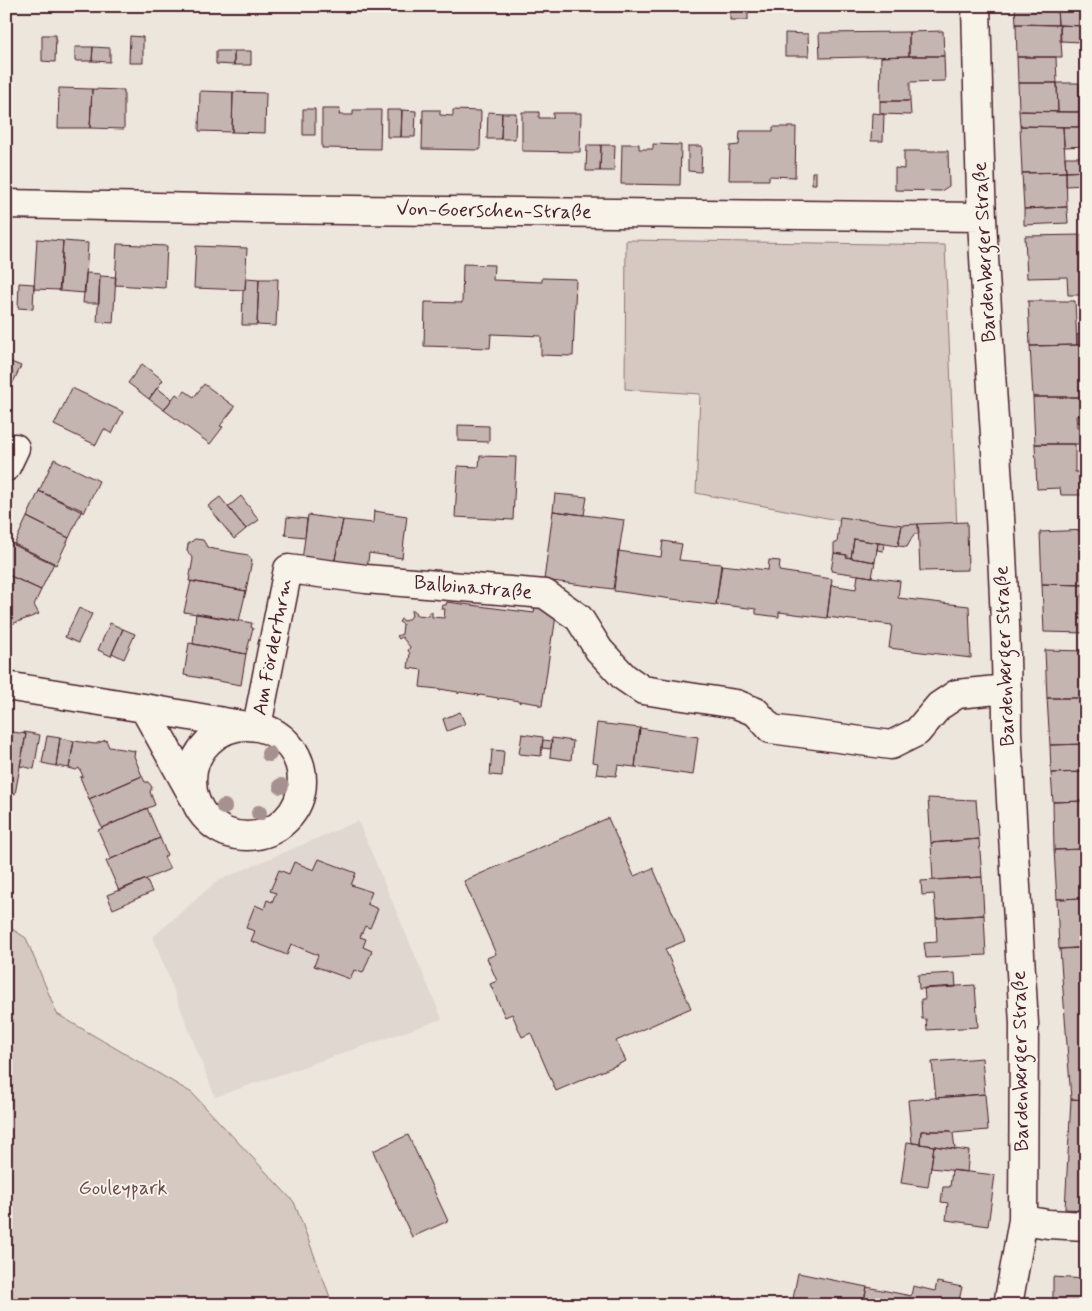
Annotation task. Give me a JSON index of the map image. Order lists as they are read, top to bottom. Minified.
{"streets":{"street":["Von-Goerschen-Straße","Bardenberger Straße","Balbinastraße","Am Förderturm"]},"crossings":[["Von-Goerschen-Straße","Bardenberger Straße"],["Bardenberger Straße","Balbinastraße"],["Balbinastraße","Am Förderturm"]],"parks":["Gouleypark"]}
